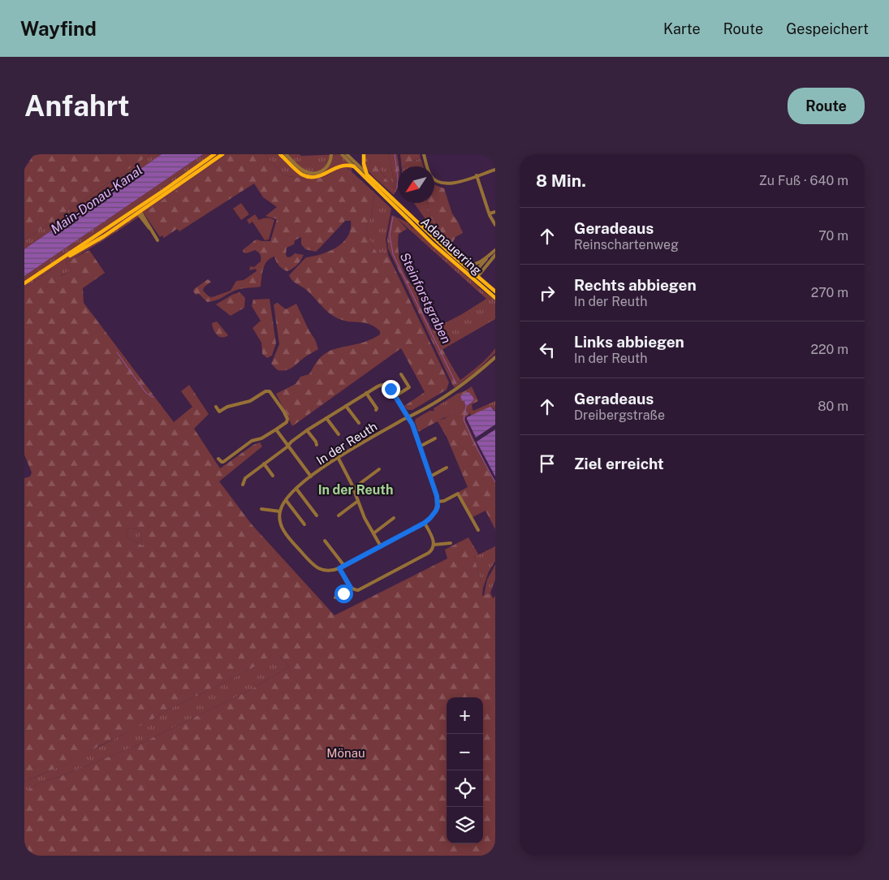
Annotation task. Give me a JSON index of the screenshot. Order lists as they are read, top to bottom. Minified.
{"streets":{"main road":["Adenauerring"],"street":["In der Reuth"]},"districts":["In der Reuth"],"water":["Main-Donau-Kanal","Steinforstgraben"],"parks":["Mönau"],"north":"bottom left","page":{"header":"Wayfind","nav":["Karte","Route","Gespeichert"],"buttons":"Route","title":"Anfahrt","heading":["8 Min.","Zu Fuß · 640 m"],"list":[["Geradeaus","Reinschartenweg","70 m"],["Rechts abbiegen","In der Reuth","270 m"],["Links abbiegen","In der Reuth","220 m"],["Geradeaus","Dreibergstraße","80 m"],"Ziel erreicht"],"map_buttons":["+","−"]}}
